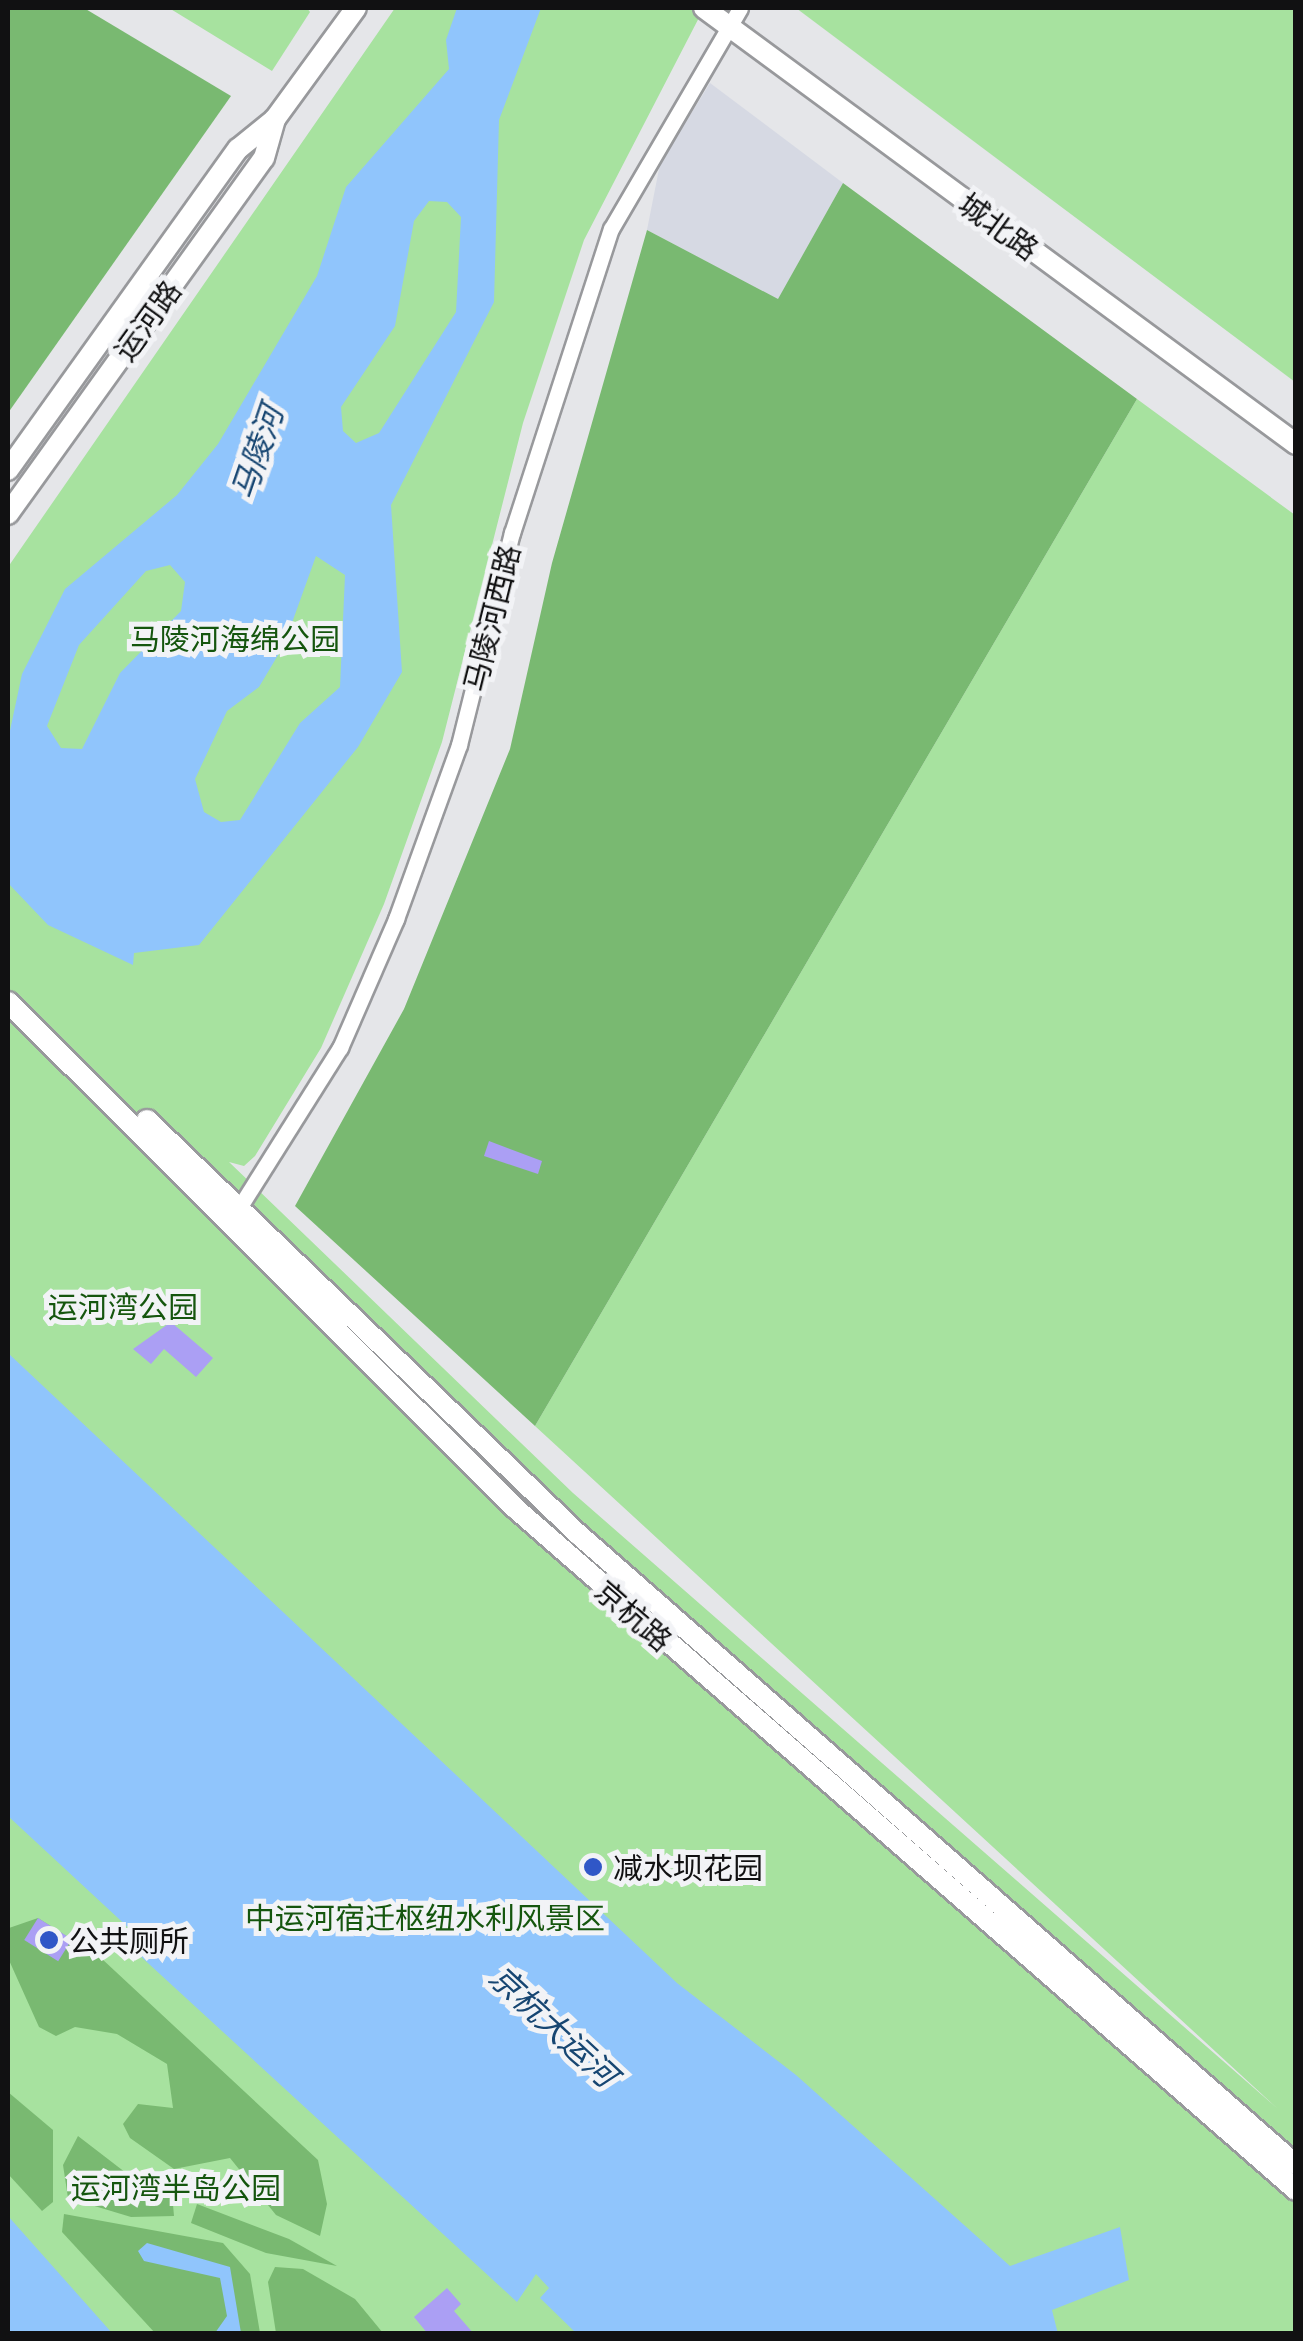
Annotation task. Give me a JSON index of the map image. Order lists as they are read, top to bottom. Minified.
{"streets":{"street":["城北路","运河路","马陵河西路","京杭路"]},"crossings":[["城北路","马陵河西路"],["马陵河西路","京杭路"]],"water":["马陵河","京杭大运河"],"parks":["马陵河海绵公园","运河湾公园","中运河宿迁枢纽水利风景区","运河湾半岛公园"],"places":["减水坝花园","公共厕所"]}
